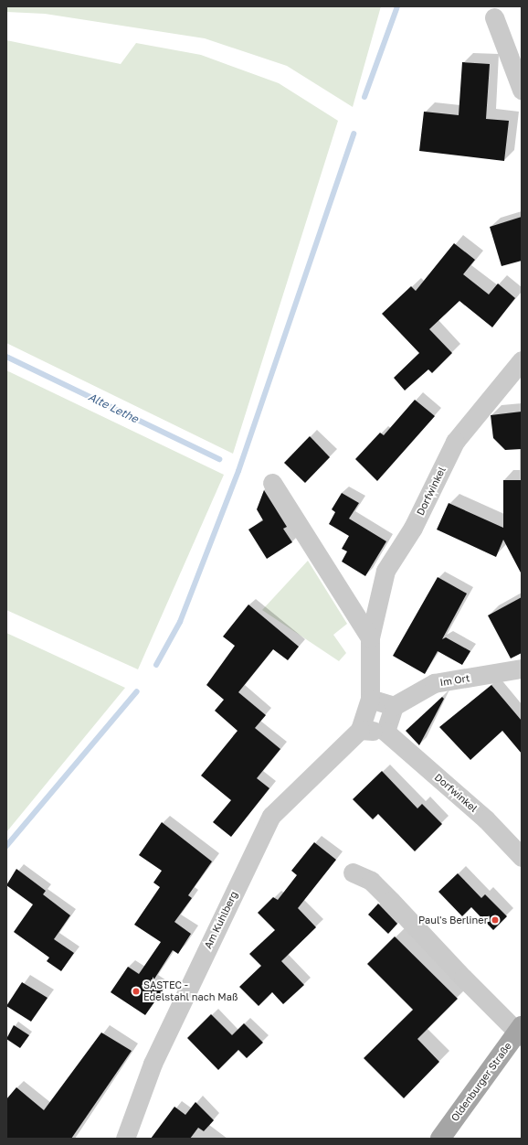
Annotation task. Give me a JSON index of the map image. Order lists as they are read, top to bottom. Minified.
{"streets":{"main road":["Oldenburger Straße"],"street":["Dorfwinkel","Im Ort","Am Kuhlberg"]},"crossings":[["Dorfwinkel","Am Kuhlberg"]],"water":["Alte Lethe"],"places":["Paul's Berliner","SASTEC - Edelstahl nach Maß"]}
